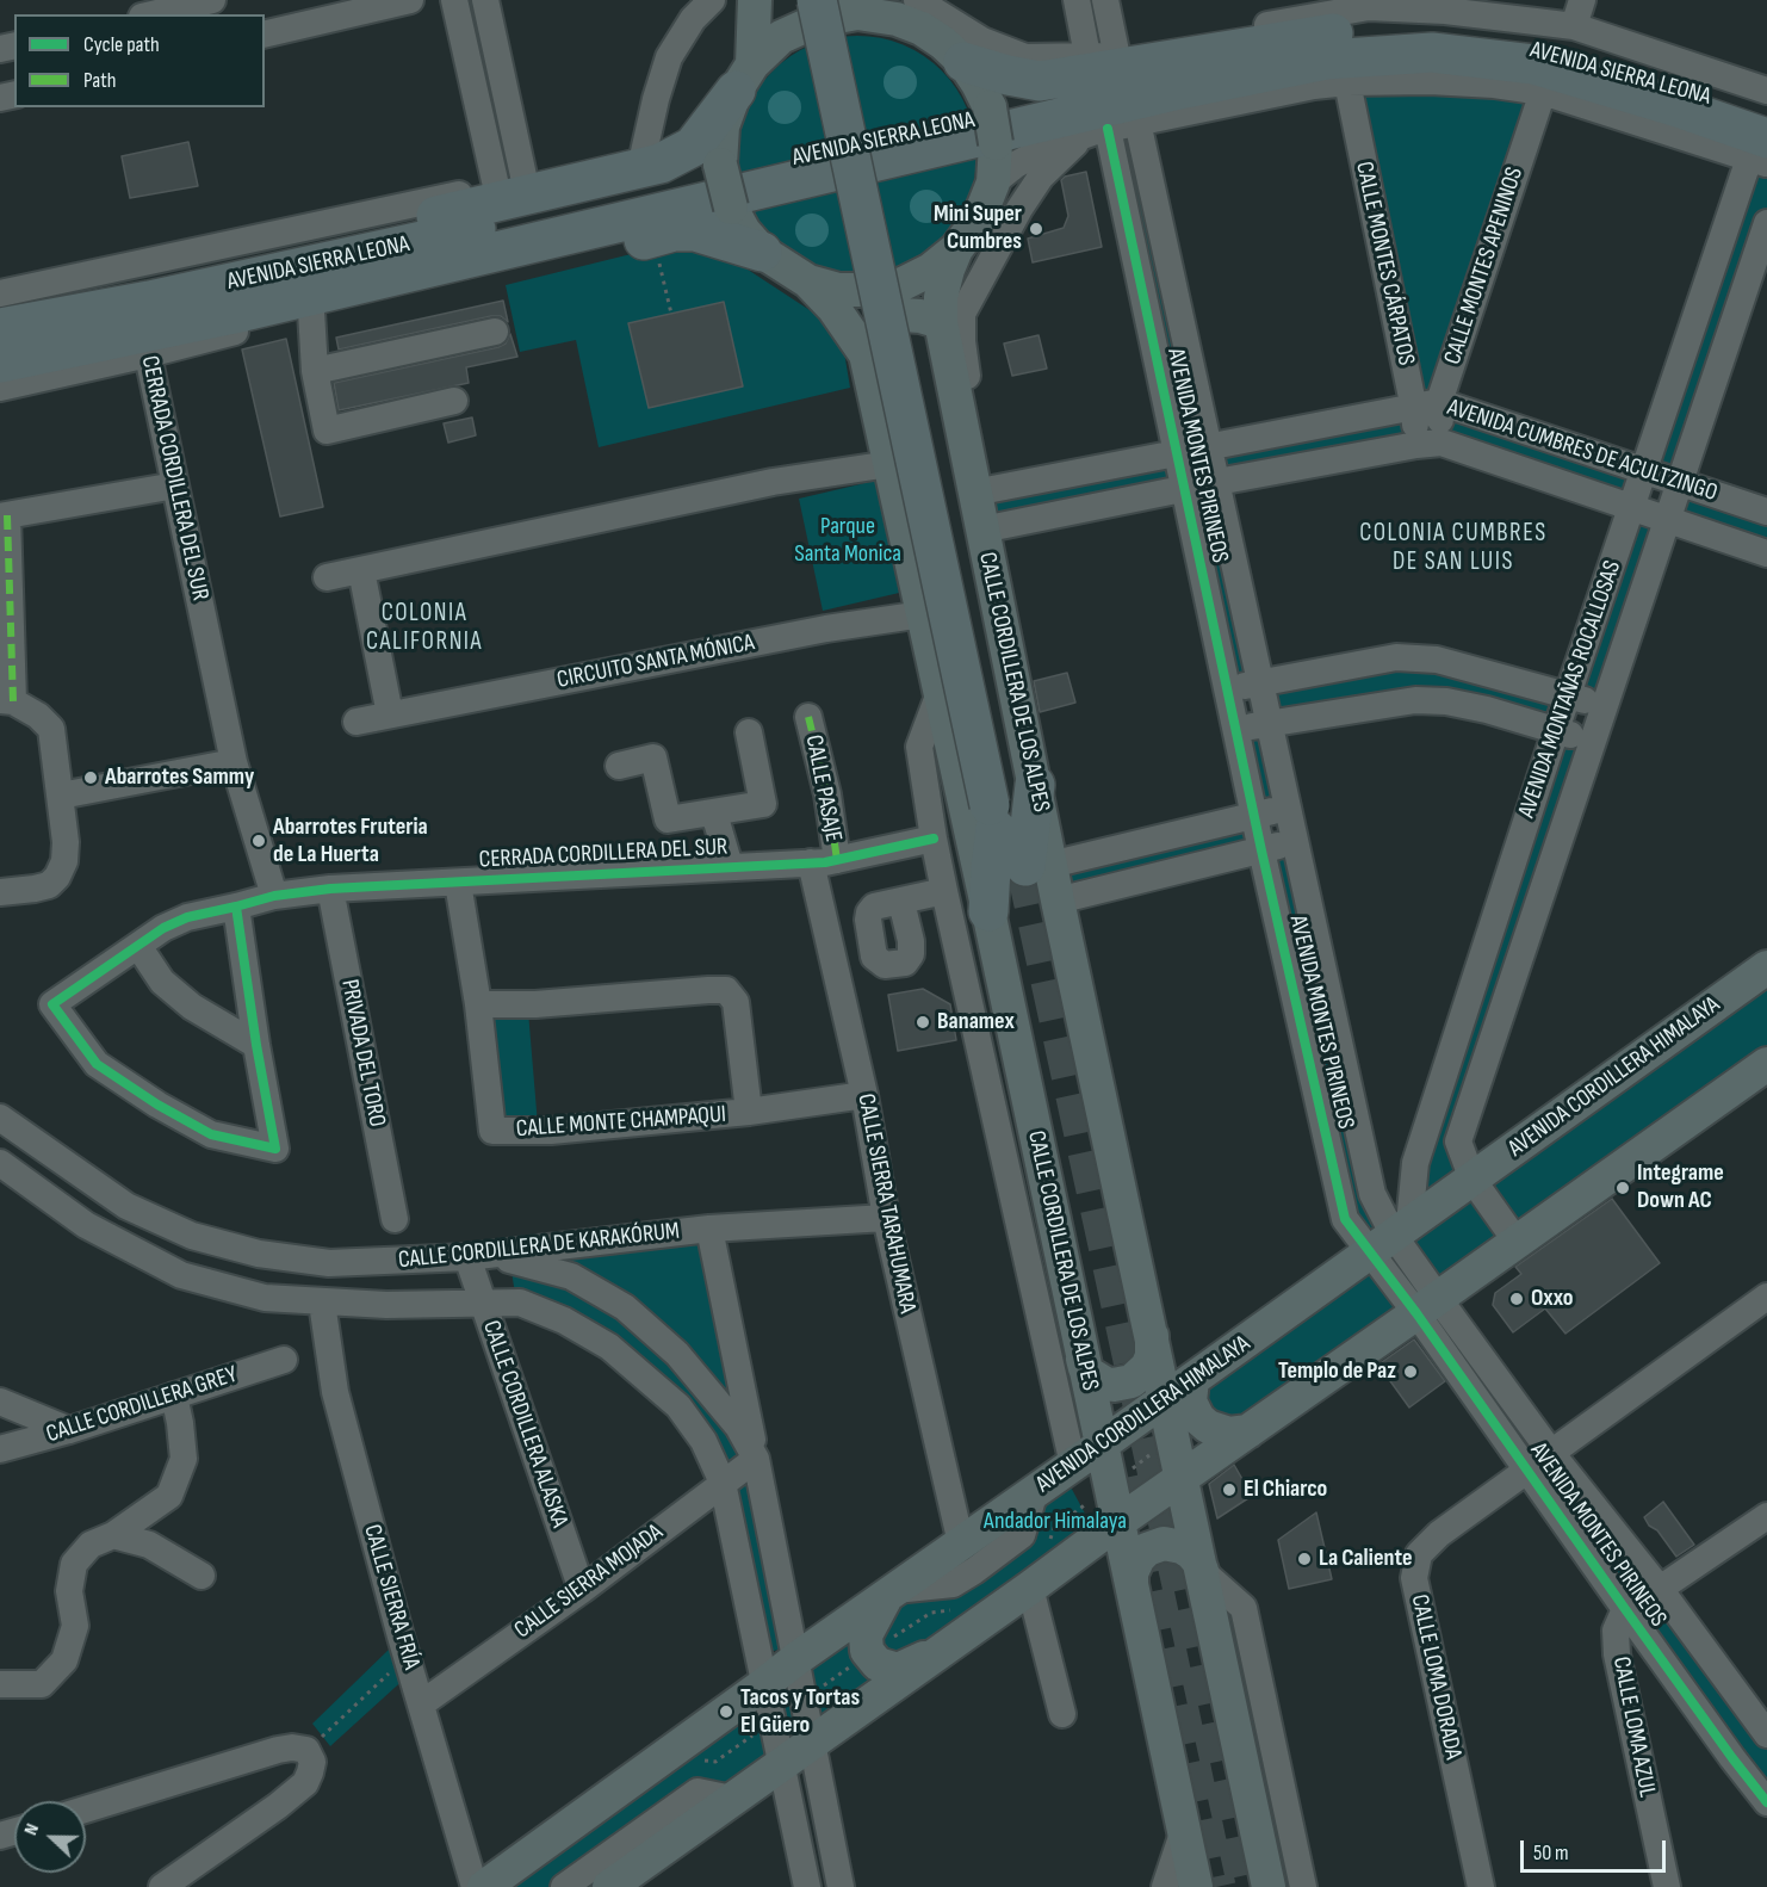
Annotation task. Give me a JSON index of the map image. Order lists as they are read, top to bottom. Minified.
{"streets":{"highway":["AVENIDA SIERRA LEONA","CALLE CORDILLERA DE LOS ALPES"],"main road":["AVENIDA CORDILLERA HIMALAYA"],"street":["CALLE MONTES CÁRPATOS","CALLE MONTES APENINOS","AVENIDA CUMBRES DE ACULTZINGO","AVENIDA MONTES PIRINEOS","CERRADA CORDILLERA DEL SUR","CIRCUITO SANTA MÓNICA","AVENIDA MONTAÑAS ROCALLOSAS","CALLE PASAJE","PRIVADA DEL TORO","CALLE MONTE CHAMPAQUI","CALLE SIERRA TARAHUMARA","CALLE CORDILLERA DE KARAKÓRUM","CALLE CORDILLERA GREY","CALLE CORDILLERA ALASKA","CALLE SIERRA MOJADA","CALLE SIERRA FRÍA","CALLE LOMA DORADA","CALLE LOMA AZUL"]},"crossings":[["AVENIDA SIERRA LEONA","CALLE MONTES CÁRPATOS"],["AVENIDA SIERRA LEONA","CALLE MONTES APENINOS"],["AVENIDA SIERRA LEONA","AVENIDA MONTES PIRINEOS"],["AVENIDA SIERRA LEONA","CERRADA CORDILLERA DEL SUR"],["AVENIDA SIERRA LEONA","CALLE CORDILLERA DE LOS ALPES"],["AVENIDA SIERRA LEONA","AVENIDA MONTAÑAS ROCALLOSAS"],["CALLE MONTES CÁRPATOS","CALLE MONTES APENINOS"],["CALLE MONTES CÁRPATOS","AVENIDA CUMBRES DE ACULTZINGO"],["CALLE MONTES APENINOS","AVENIDA CUMBRES DE ACULTZINGO"],["AVENIDA CUMBRES DE ACULTZINGO","AVENIDA MONTES PIRINEOS"],["AVENIDA CUMBRES DE ACULTZINGO","CALLE CORDILLERA DE LOS ALPES"],["AVENIDA CUMBRES DE ACULTZINGO","AVENIDA MONTAÑAS ROCALLOSAS"],["AVENIDA MONTES PIRINEOS","CALLE CORDILLERA DE LOS ALPES"],["AVENIDA MONTES PIRINEOS","AVENIDA MONTAÑAS ROCALLOSAS"],["AVENIDA MONTES PIRINEOS","AVENIDA CORDILLERA HIMALAYA"],["AVENIDA MONTES PIRINEOS","CALLE LOMA DORADA"],["AVENIDA MONTES PIRINEOS","CALLE LOMA AZUL"],["CERRADA CORDILLERA DEL SUR","CALLE CORDILLERA DE LOS ALPES"],["CERRADA CORDILLERA DEL SUR","CALLE PASAJE"],["CERRADA CORDILLERA DEL SUR","PRIVADA DEL TORO"],["CERRADA CORDILLERA DEL SUR","CALLE MONTE CHAMPAQUI"],["CERRADA CORDILLERA DEL SUR","CALLE SIERRA TARAHUMARA"],["CIRCUITO SANTA MÓNICA","CALLE CORDILLERA DE LOS ALPES"],["CALLE CORDILLERA DE LOS ALPES","AVENIDA CORDILLERA HIMALAYA"],["AVENIDA MONTAÑAS ROCALLOSAS","AVENIDA CORDILLERA HIMALAYA"],["CALLE PASAJE","CALLE SIERRA TARAHUMARA"],["AVENIDA CORDILLERA HIMALAYA","CALLE SIERRA TARAHUMARA"],["AVENIDA CORDILLERA HIMALAYA","CALLE CORDILLERA DE KARAKÓRUM"],["CALLE MONTE CHAMPAQUI","CALLE SIERRA TARAHUMARA"],["CALLE CORDILLERA DE KARAKÓRUM","CALLE CORDILLERA ALASKA"],["CALLE CORDILLERA DE KARAKÓRUM","CALLE SIERRA MOJADA"],["CALLE CORDILLERA DE KARAKÓRUM","CALLE SIERRA FRÍA"],["CALLE CORDILLERA ALASKA","CALLE SIERRA MOJADA"],["CALLE SIERRA MOJADA","CALLE SIERRA FRÍA"]],"districts":["COLONIA CUMBRES DE SAN LUIS","COLONIA CALIFORNIA"],"parks":["Parque Santa Monica","Andador Himalaya"],"places":["Mini Super Cumbres","Abarrotes Sammy","Abarrotes Fruteria de La Huerta","Banamex","Integrame Down AC","Oxxo","Templo de Paz","El Chiarco","La Caliente","Tacos y Tortas El Güero"],"legend":["Cycle path","Path"],"scale_bar":"50 m","north":"left"}
